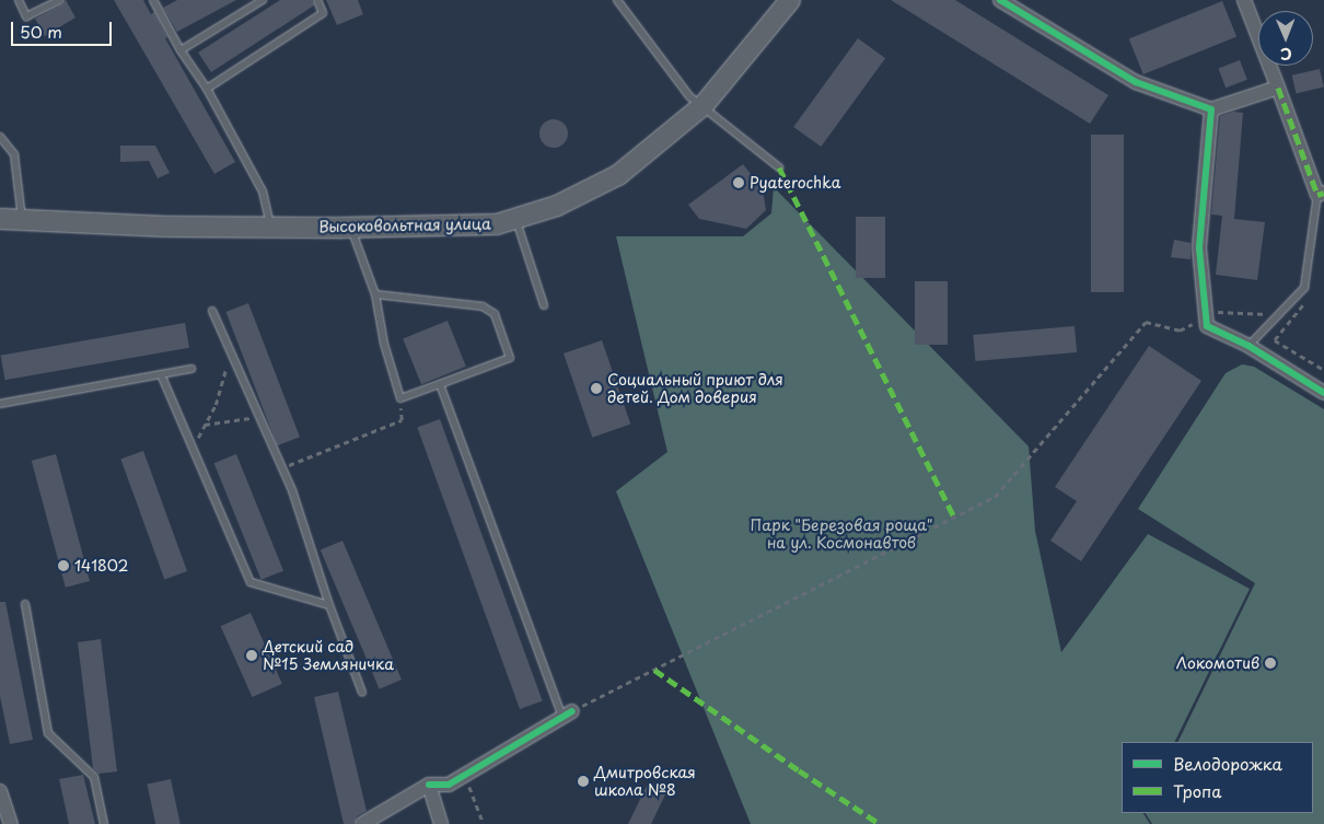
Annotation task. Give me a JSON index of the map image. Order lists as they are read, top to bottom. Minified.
{"streets":{"main road":["Высоковольтная улица"]},"parks":["Парк \"Березовая роща\" на ул. Космонавтов"],"places":["Pyaterochka","Социальный приют для детей. Дом доверия","141802","Детский сад №15 Земляничка","Локомотив","Дмитровская школа №8"],"legend":["Велодорожка","Тропа"],"scale_bar":"50 m","north":"bottom"}
